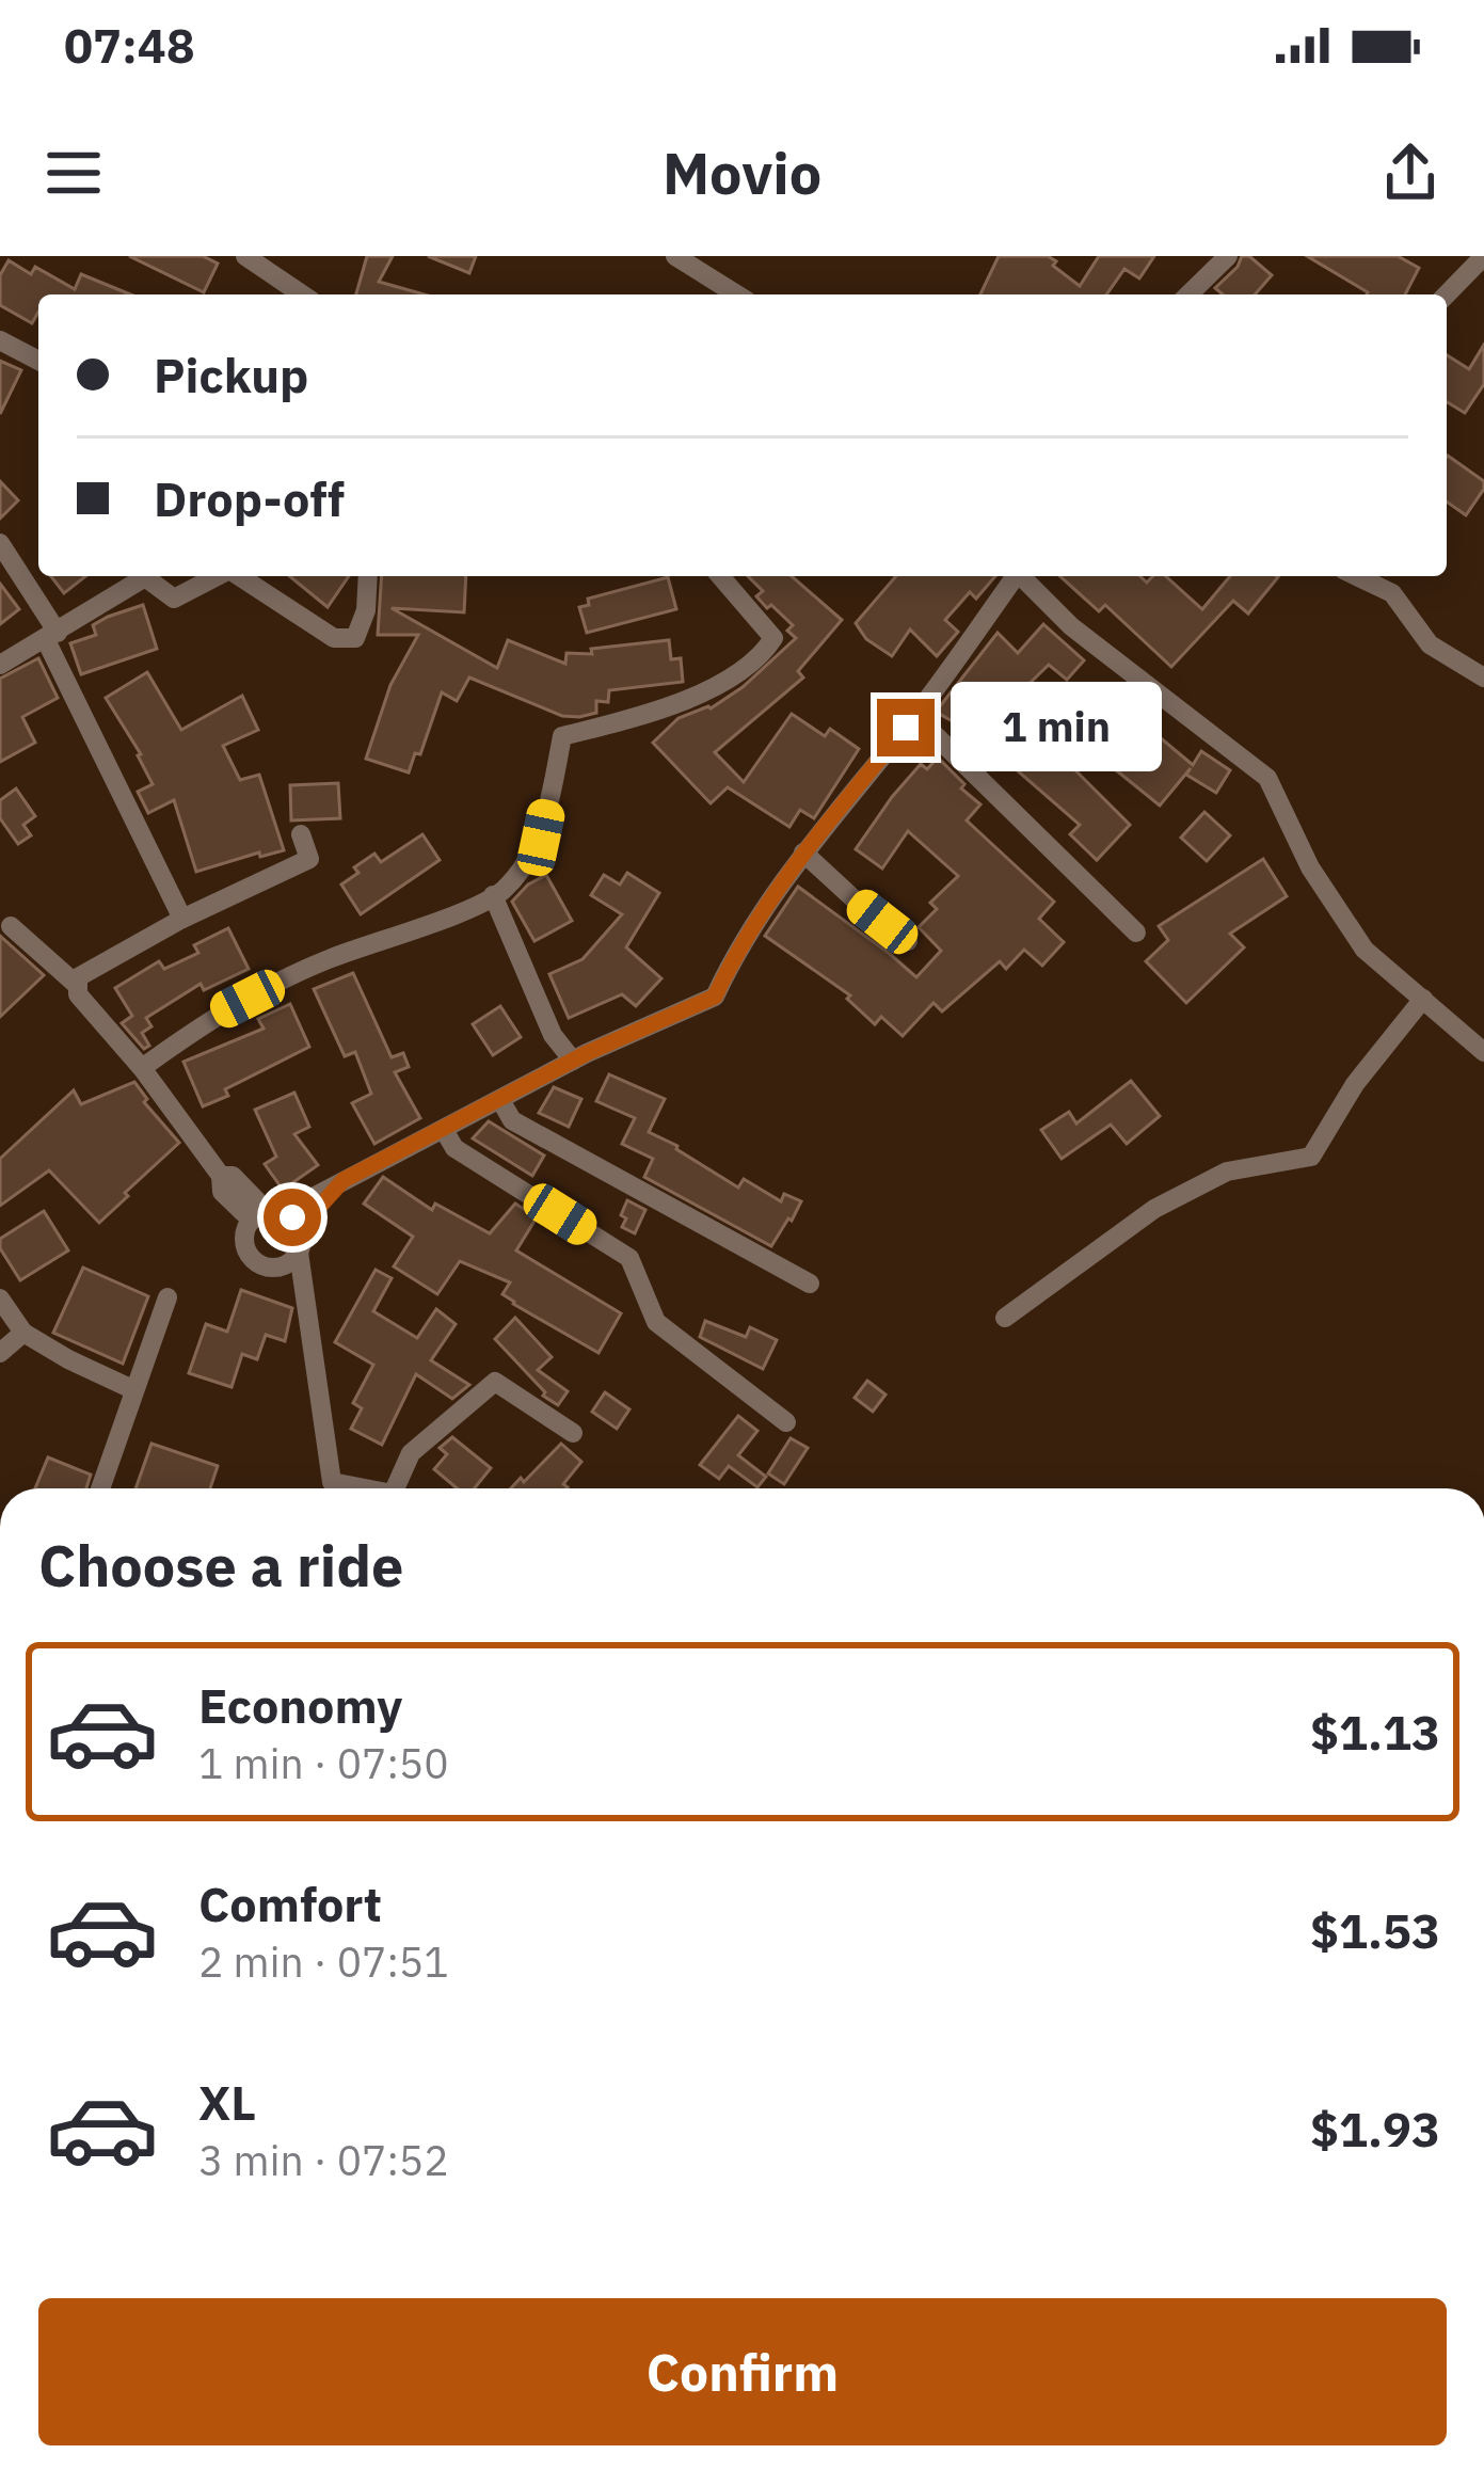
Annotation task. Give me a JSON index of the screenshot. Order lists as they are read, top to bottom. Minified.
{"page":{"status":"07:48","header":"Movio","banner":["Pickup","Drop-off"],"bubble":"1 min","heading":"Choose a ride","list":[{"name":"Economy","note":"1 min · 07:50","value":"$1.13"},{"name":"Comfort","note":"2 min · 07:51","value":"$1.53"},{"name":"XL","note":"3 min · 07:52","value":"$1.93"}],"buttons":"Confirm"}}
